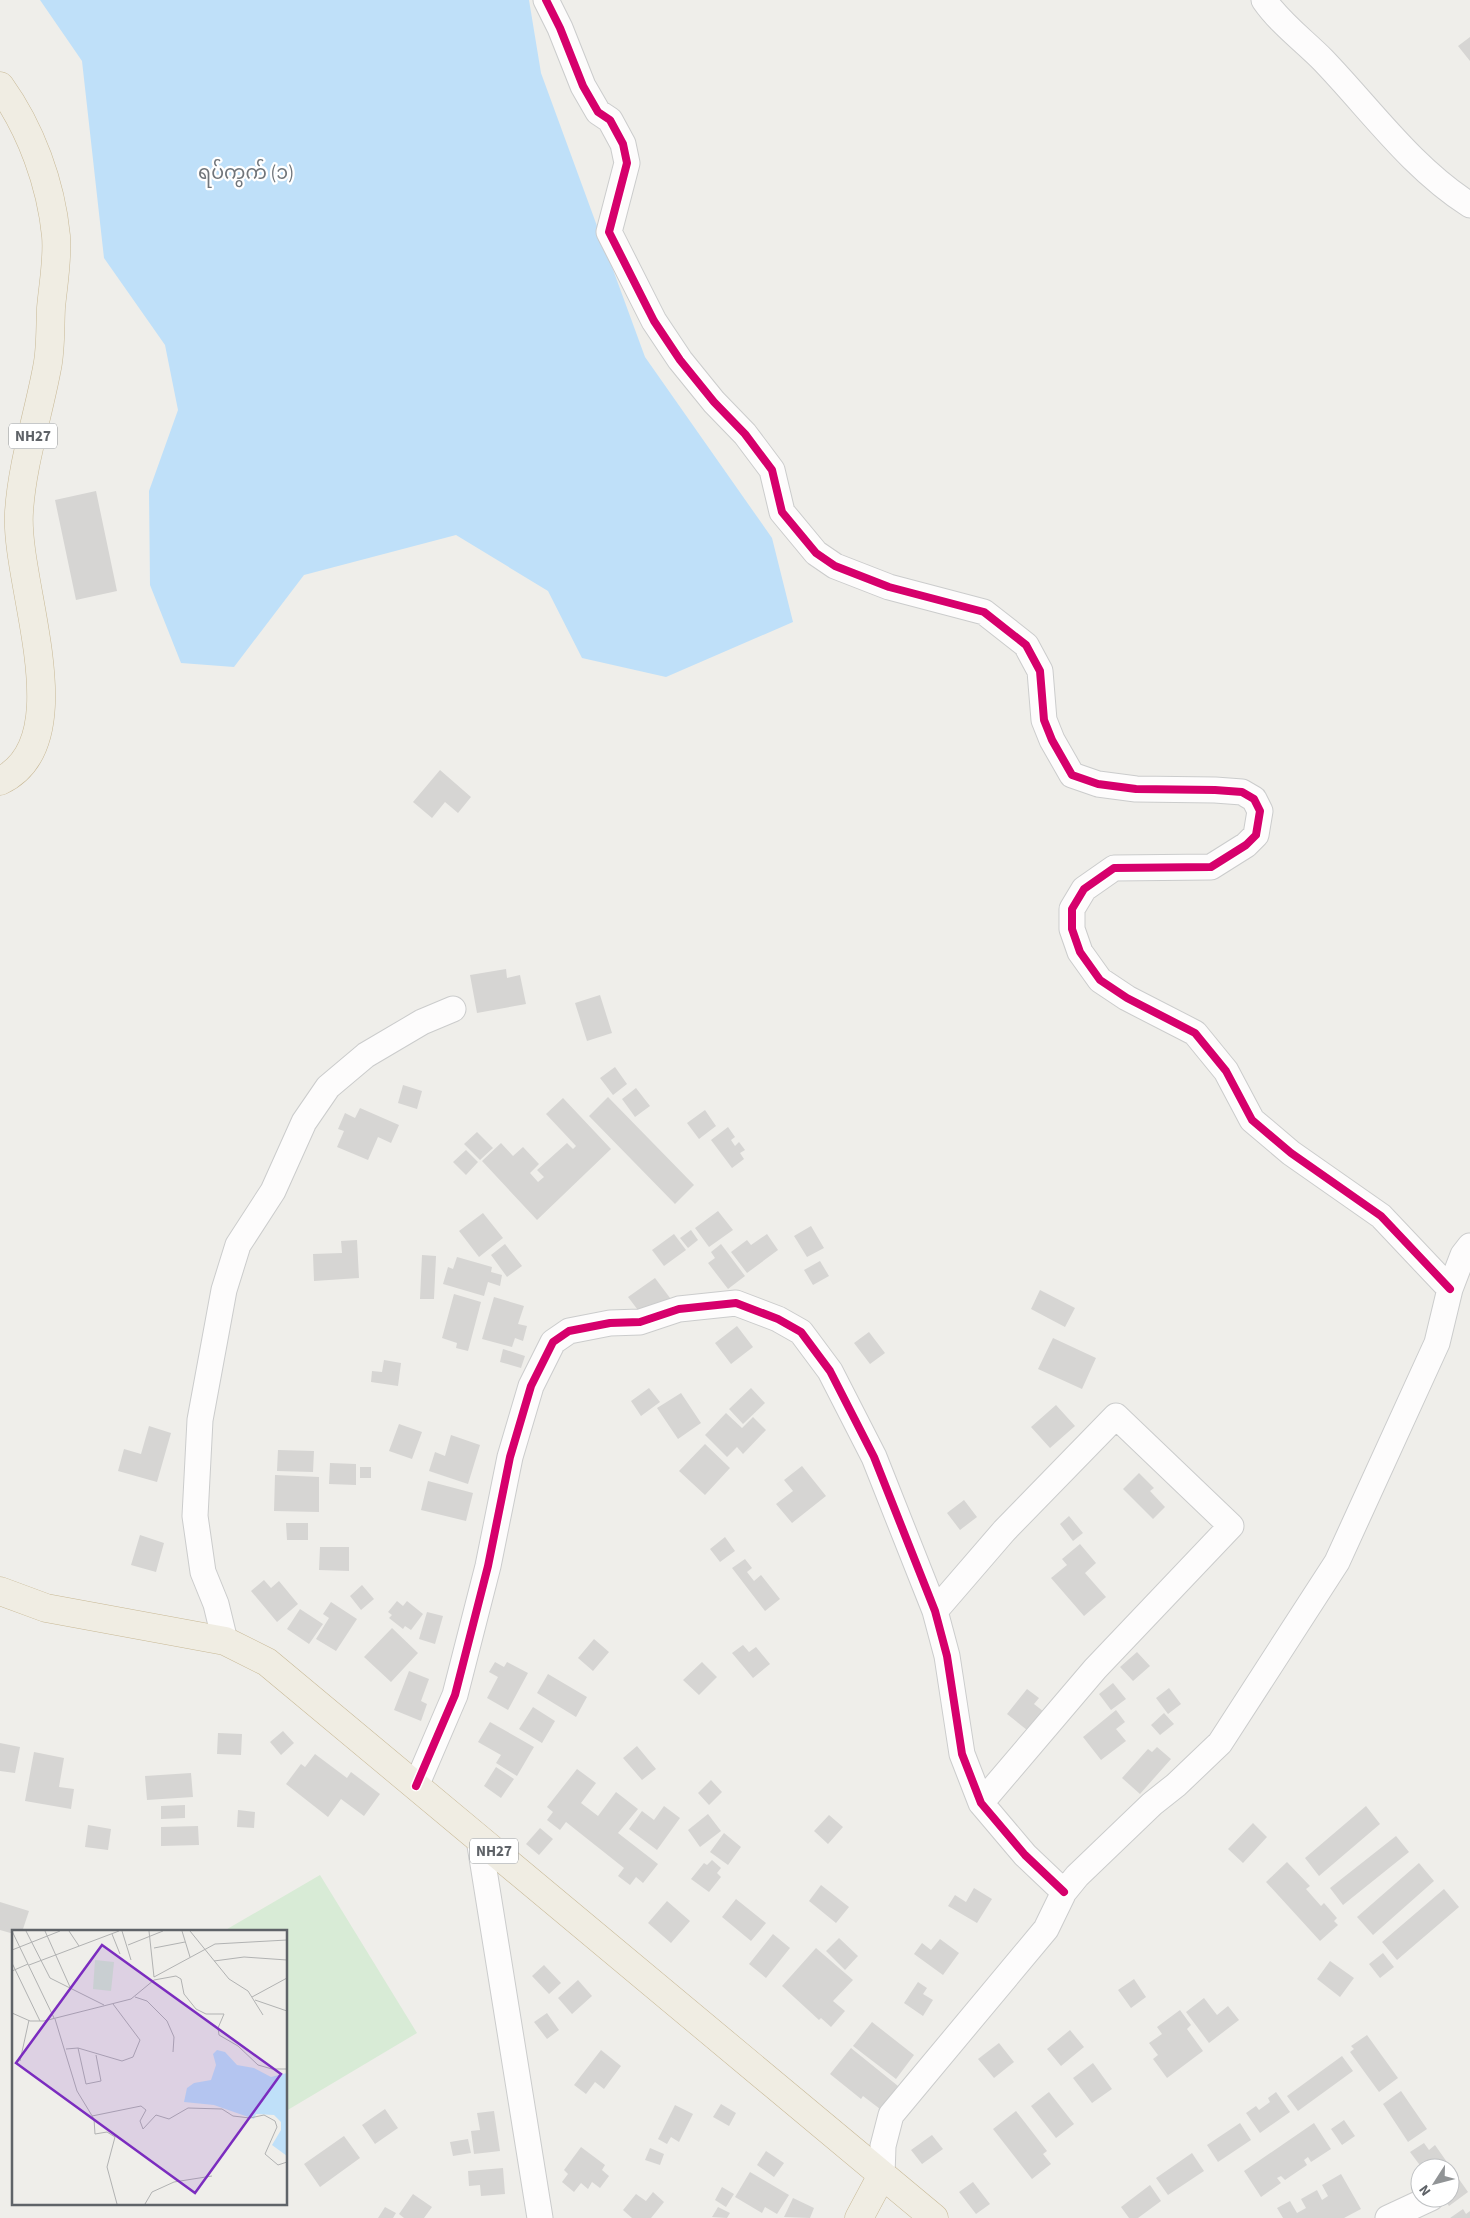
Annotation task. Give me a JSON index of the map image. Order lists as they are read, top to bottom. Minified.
{"streets":{"highway":["NH27"]},"districts":["ရပ်ကွက် (၁)"],"north":"bottom left"}
